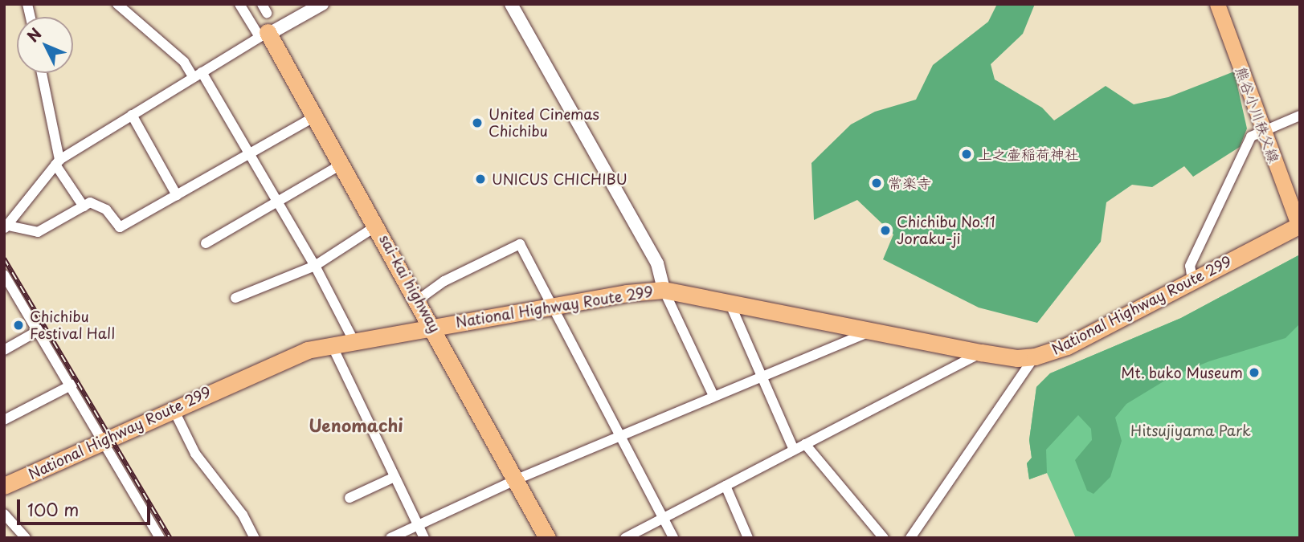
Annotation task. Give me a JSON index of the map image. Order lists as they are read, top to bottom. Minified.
{"streets":{"highway":["sai-kai highway","National Highway Route 299"],"main road":["熊谷小川秩父線"]},"crossings":[["熊谷小川秩父線","National Highway Route 299"],["sai-kai highway","National Highway Route 299"]],"districts":["Uenomachi"],"parks":["Hitsujiyama Park"],"places":["United Cinemas Chichibu","上之壷稲荷神社","UNICUS CHICHIBU","常楽寺","Chichibu No.11 Joraku-ji","Chichibu Festival Hall","Mt. buko Museum"],"scale_bar":"100 m","north":"top left"}
